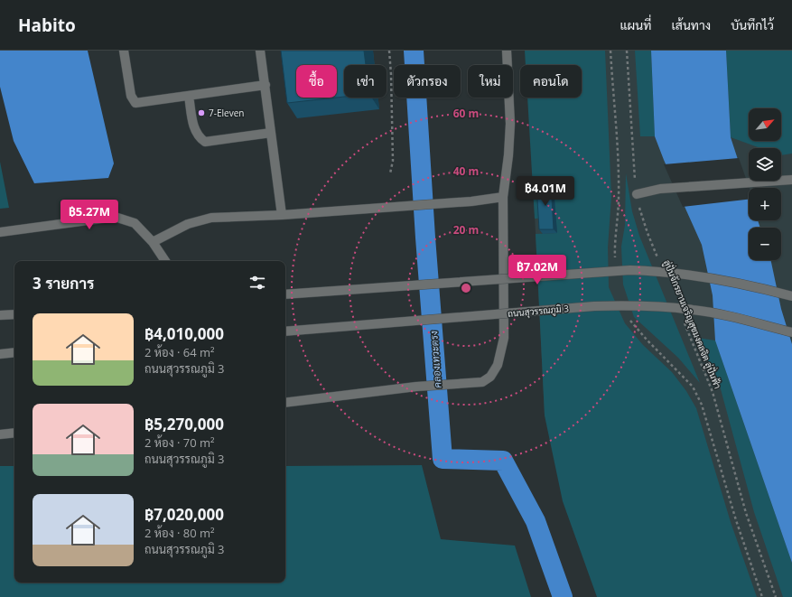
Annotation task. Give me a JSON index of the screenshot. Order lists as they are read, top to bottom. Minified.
{"streets":{"street":["ถนนสุวรรณภูมิ 3"],"path":["ลู่ปั่นจักรยานเจริญสุขมงคลจิต ลู่ปั่นฟ้า"]},"water":["คลองเทวะตรง"],"places":["7-Eleven"],"north":"top right","page":{"header":"Habito","nav":["แผนที่","เส้นทาง","บันทึกไว้"],"chip":["ซื้อ","เช่า","ตัวกรอง","ใหม่","คอนโด"],"map_buttons":["+","−"],"price":["฿4.01M","฿5.27M","฿7.02M"],"heading":"3 รายการ","list":[{"name":"฿4,010,000","note":"2 ห้อง · 64 m² · ถนนสุวรรณภูมิ 3"},{"name":"฿5,270,000","note":"2 ห้อง · 70 m² · ถนนสุวรรณภูมิ 3"},{"name":"฿7,020,000","note":"2 ห้อง · 80 m² · ถนนสุวรรณภูมิ 3"}]},"rings":["60 m","40 m","20 m"]}
